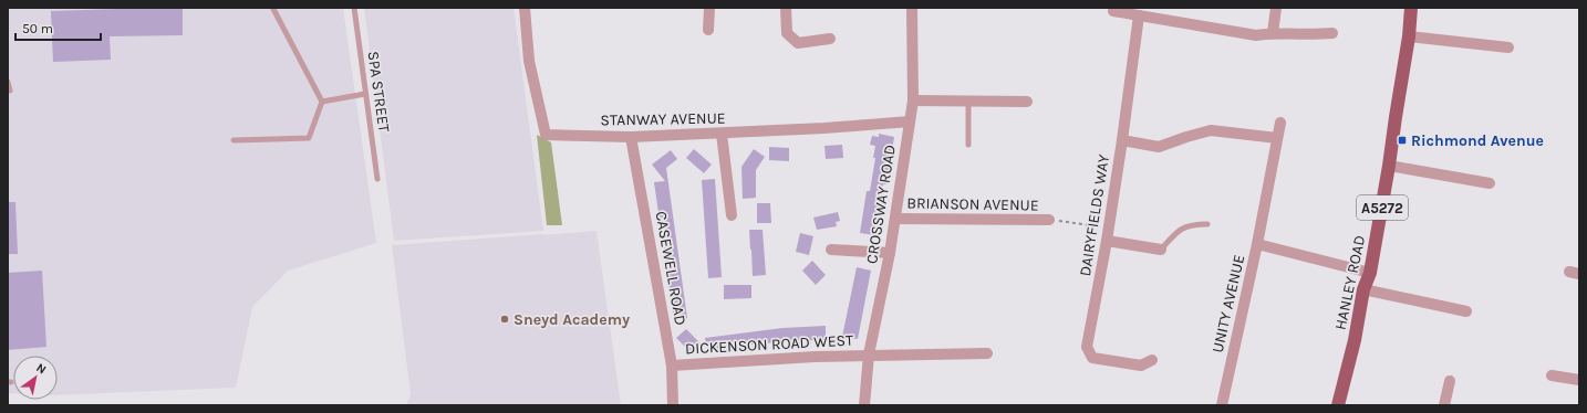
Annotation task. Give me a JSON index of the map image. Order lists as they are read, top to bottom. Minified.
{"streets":{"main road":["A5272","HANLEY ROAD"],"street":["STANWAY AVENUE","CROSSWAY ROAD","BRIANSON AVENUE","DAIRYFIELDS WAY","CASEWELL ROAD","UNITY AVENUE","DICKENSON ROAD WEST"],"lane":["SPA STREET"]},"crossings":[["STANWAY AVENUE","CROSSWAY ROAD"],["STANWAY AVENUE","CASEWELL ROAD"],["CROSSWAY ROAD","BRIANSON AVENUE"],["CROSSWAY ROAD","DICKENSON ROAD WEST"],["CASEWELL ROAD","DICKENSON ROAD WEST"],["HANLEY ROAD","UNITY AVENUE"]],"places":{"transit":["Richmond Avenue"],"other":["Sneyd Academy"]},"scale_bar":"50 m","north":"top right"}
